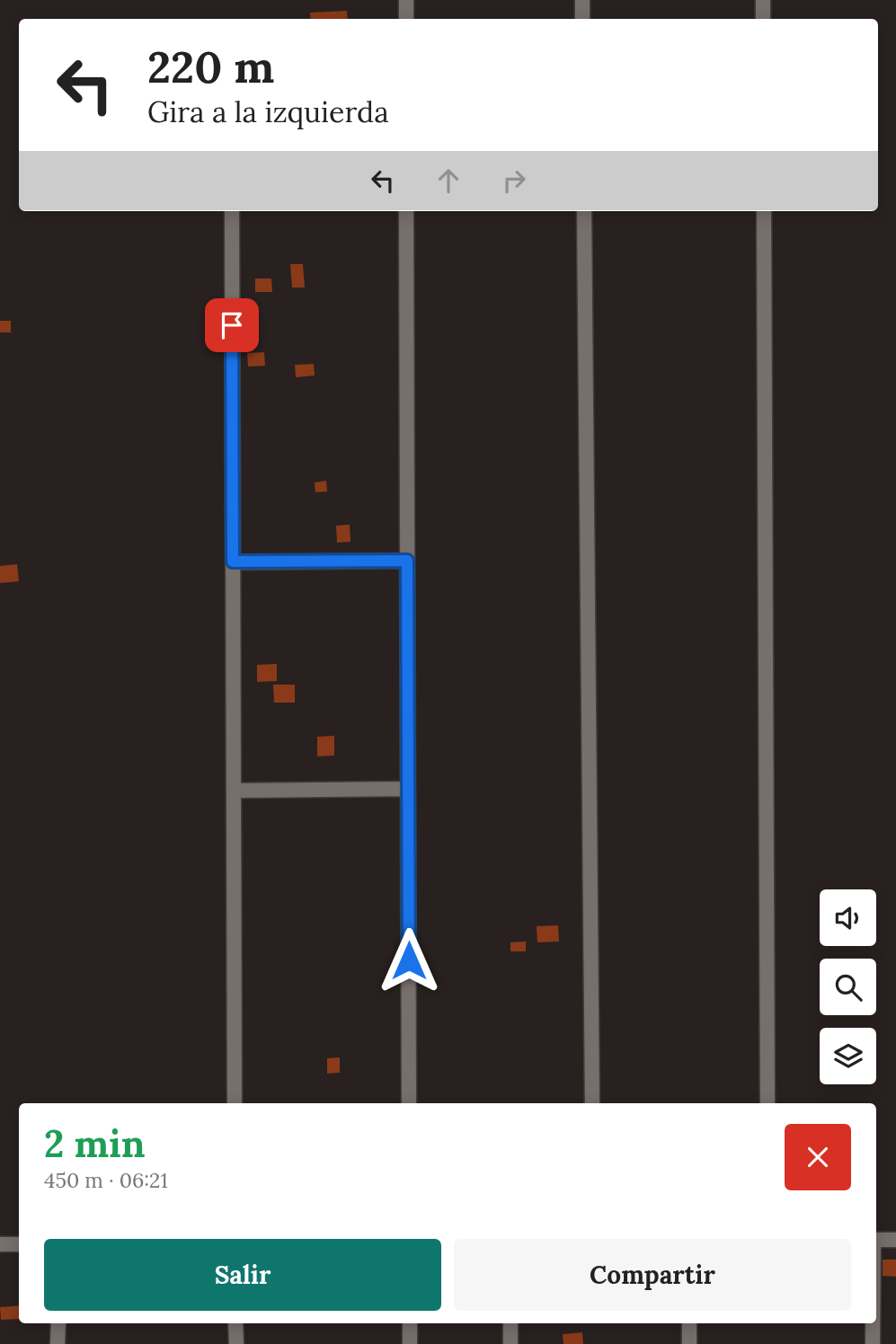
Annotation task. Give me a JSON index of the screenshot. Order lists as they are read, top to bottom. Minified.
{"page":{"turn":["220 m","Gira a la izquierda"],"heading":["2 min","450 m · 06:21"],"buttons":["Salir","Compartir"]}}
